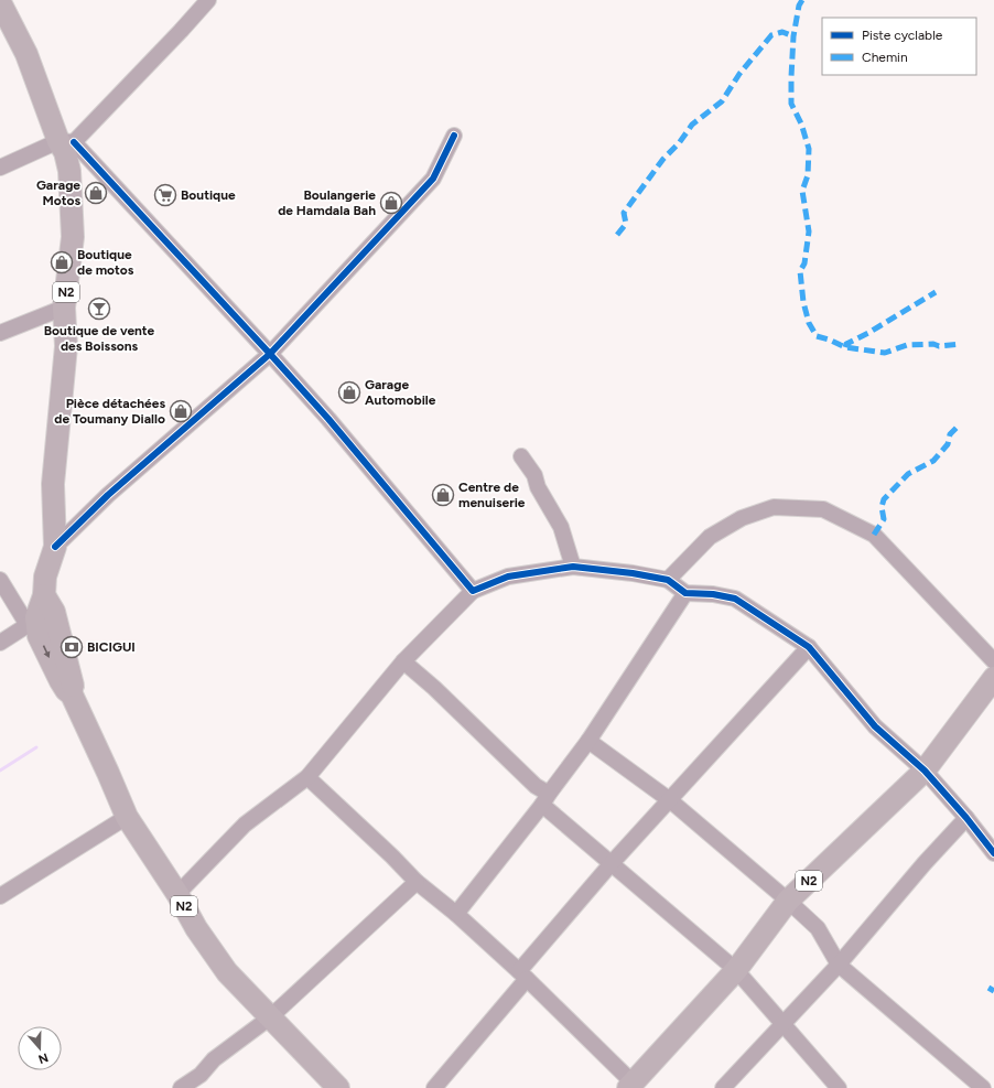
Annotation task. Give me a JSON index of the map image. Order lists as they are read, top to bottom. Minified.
{"streets":{"highway":["N2"]},"places":{"shop":["Garage Motos","Boulangerie de Hamdala Bah","Boutique de motos","Garage Automobile","Pièce détachées de Toumany Diallo","Centre de menuiserie"],"supermarket":["Boutique"],"bar":["Boutique de vente des Boissons"],"bank":["BICIGUI"]},"legend":["Piste cyclable","Chemin"],"north":"bottom"}
